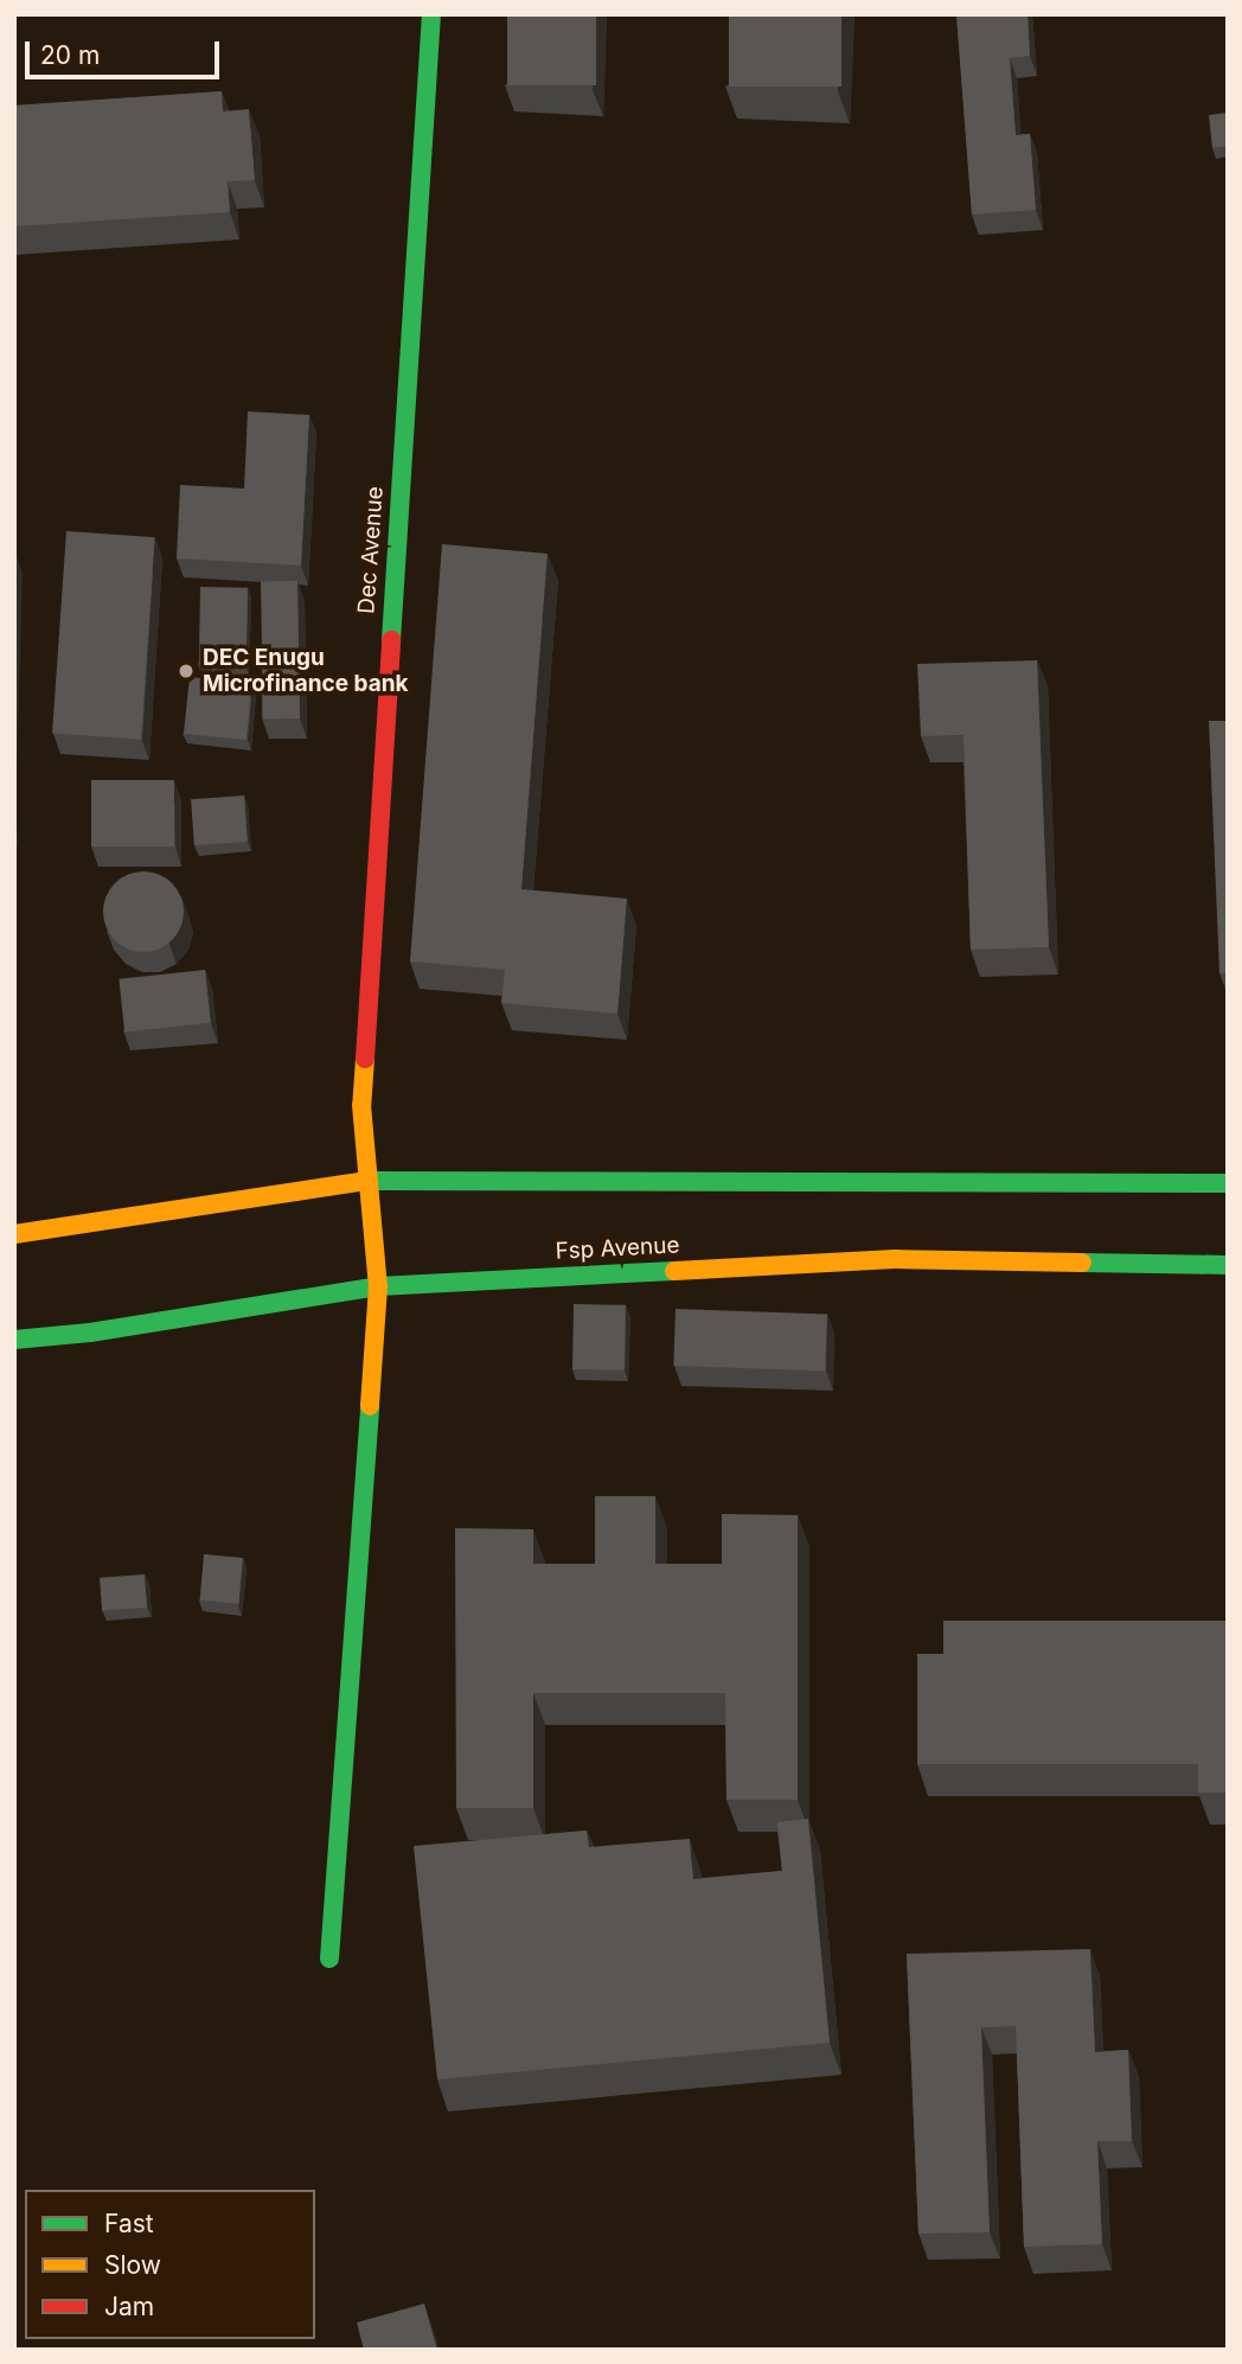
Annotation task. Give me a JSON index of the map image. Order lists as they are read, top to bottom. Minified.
{"streets":{"main road":["Dec Avenue","Fsp Avenue"]},"crossings":[["Dec Avenue","Fsp Avenue"]],"places":["DEC Enugu Microfinance bank"],"legend":["Fast","Slow","Jam"],"scale_bar":"20 m"}
